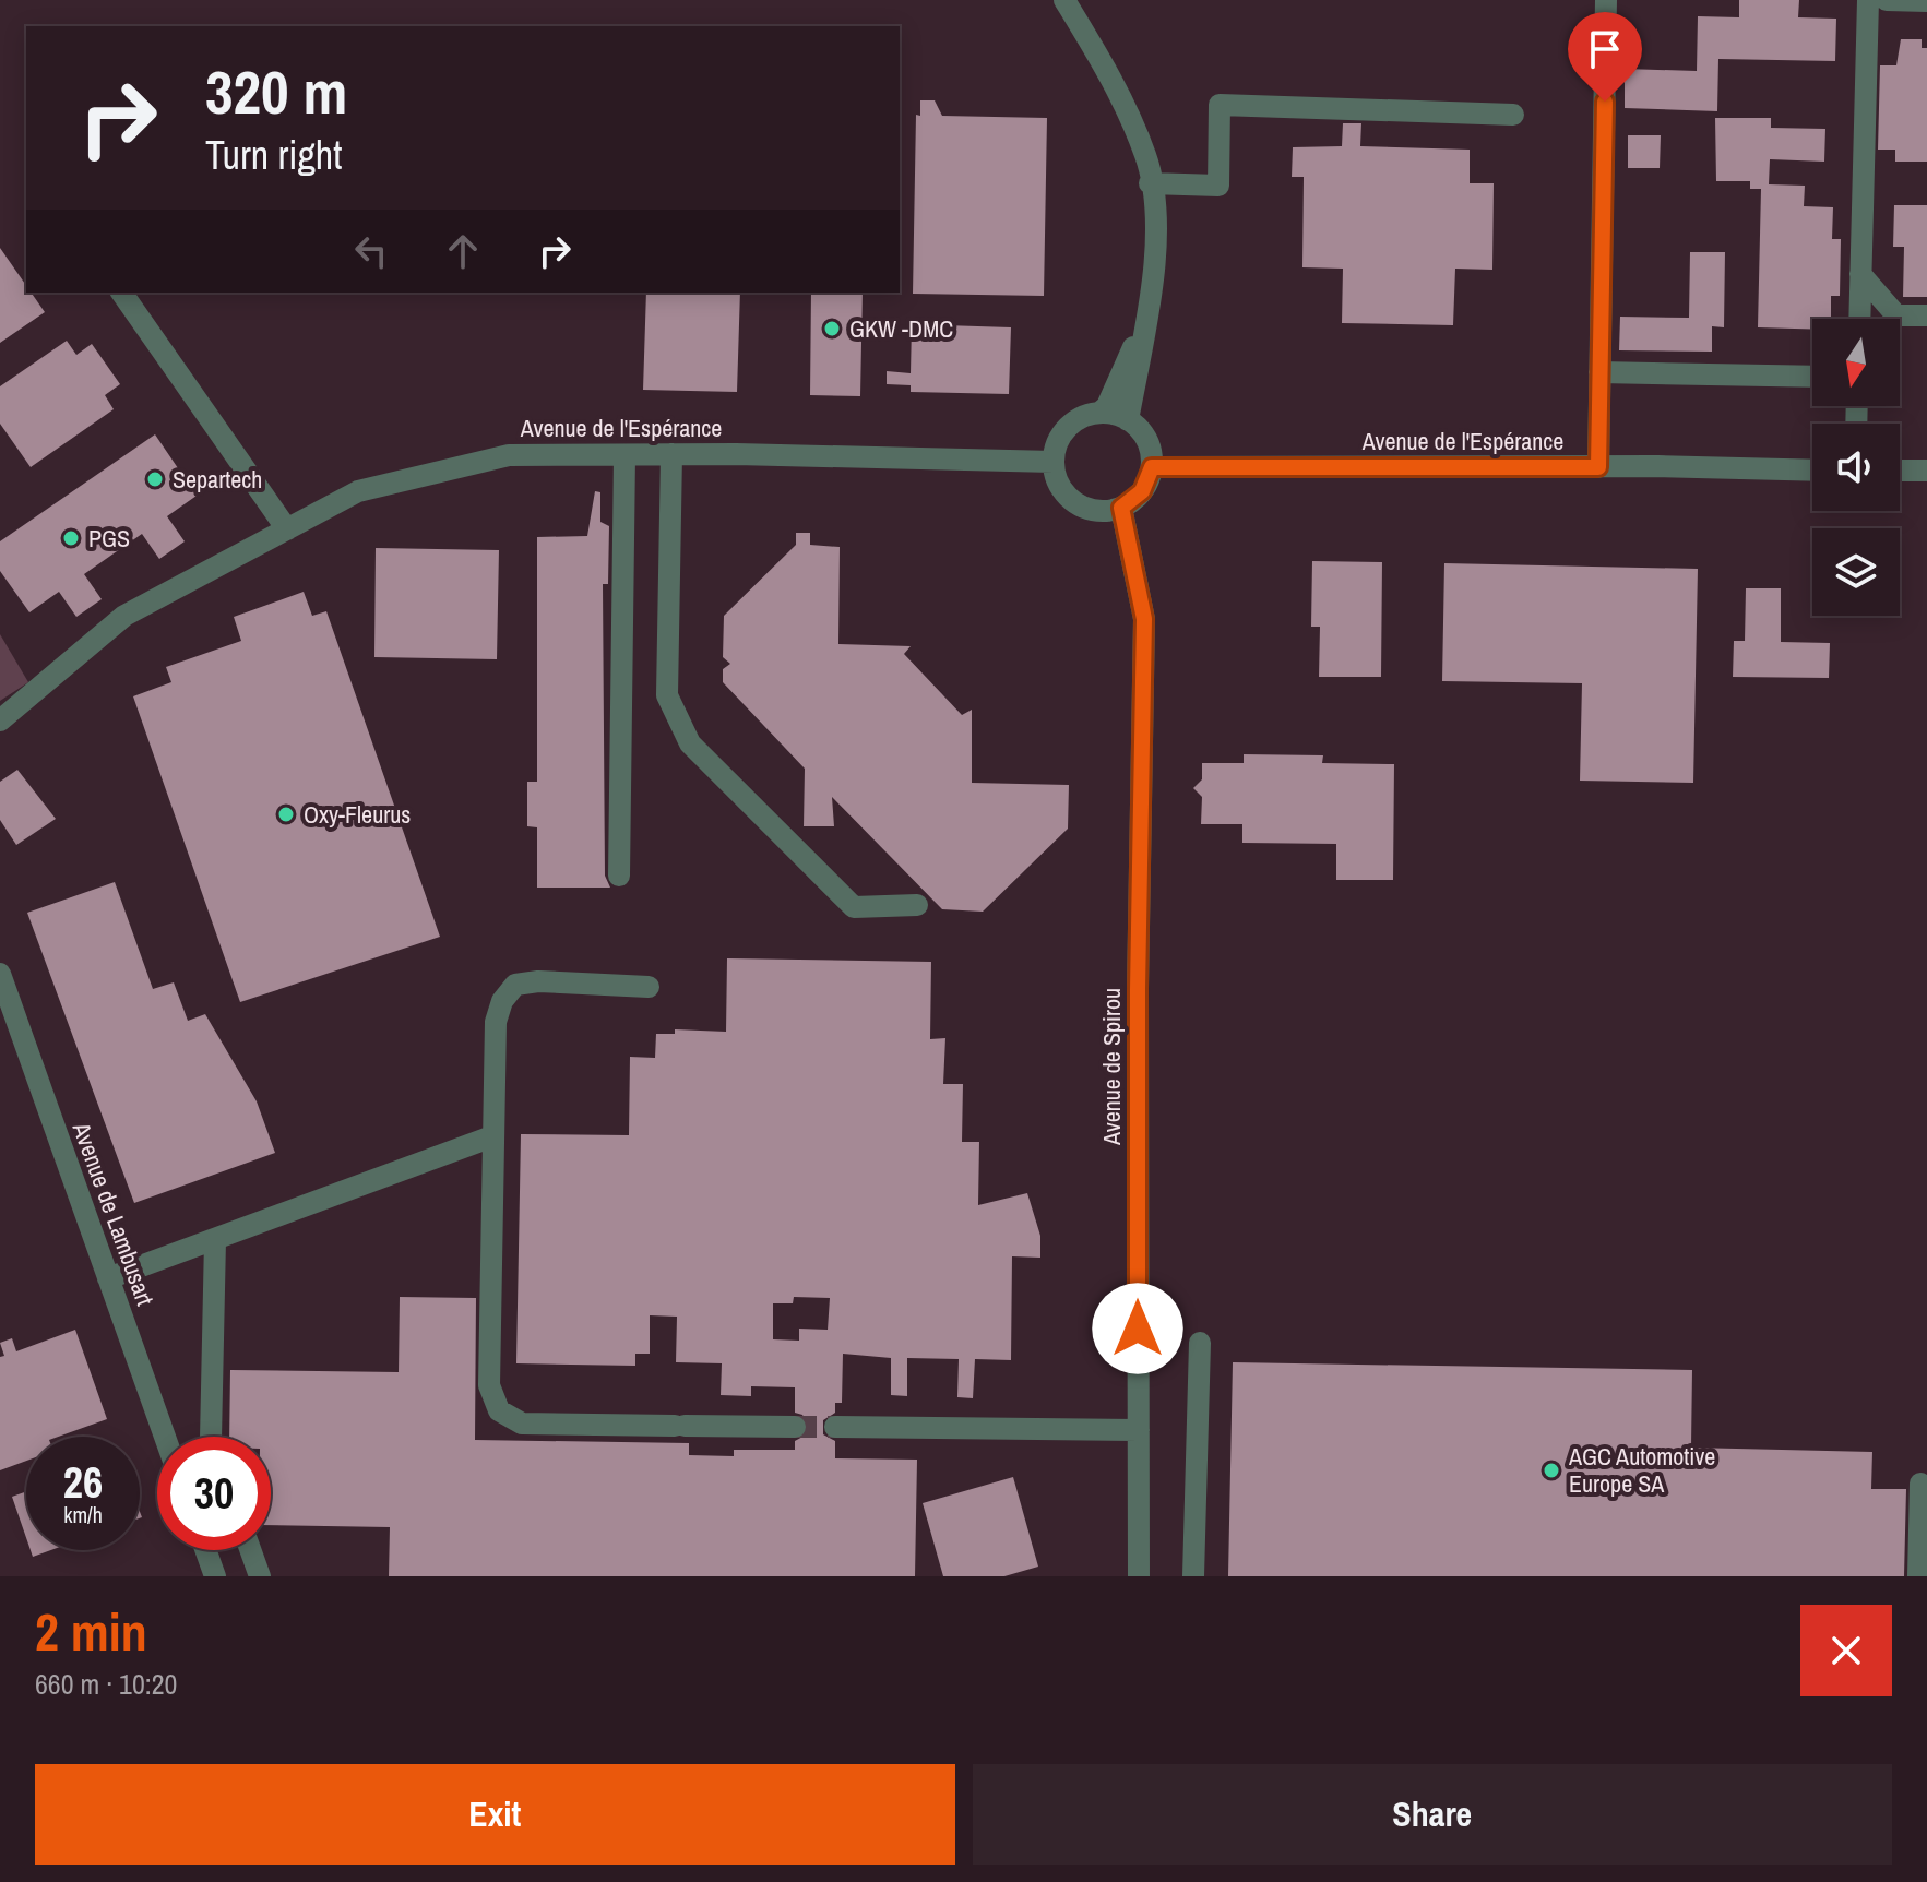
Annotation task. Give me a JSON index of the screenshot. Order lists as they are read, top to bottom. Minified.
{"streets":{"street":["Avenue de l'Espérance","Avenue de Spirou","Avenue de Lambusart"]},"crossings":[["Avenue de l'Espérance","Avenue de Spirou"]],"places":["GKW -DMC","Separtech","PGS","Oxy-Fleurus","AGC Automotive Europe SA"],"north":"bottom","page":{"turn":["320 m","Turn right"],"speed":"26 km/h","limit":"30","heading":["2 min","660 m · 10:20"],"buttons":["Exit","Share"]}}
